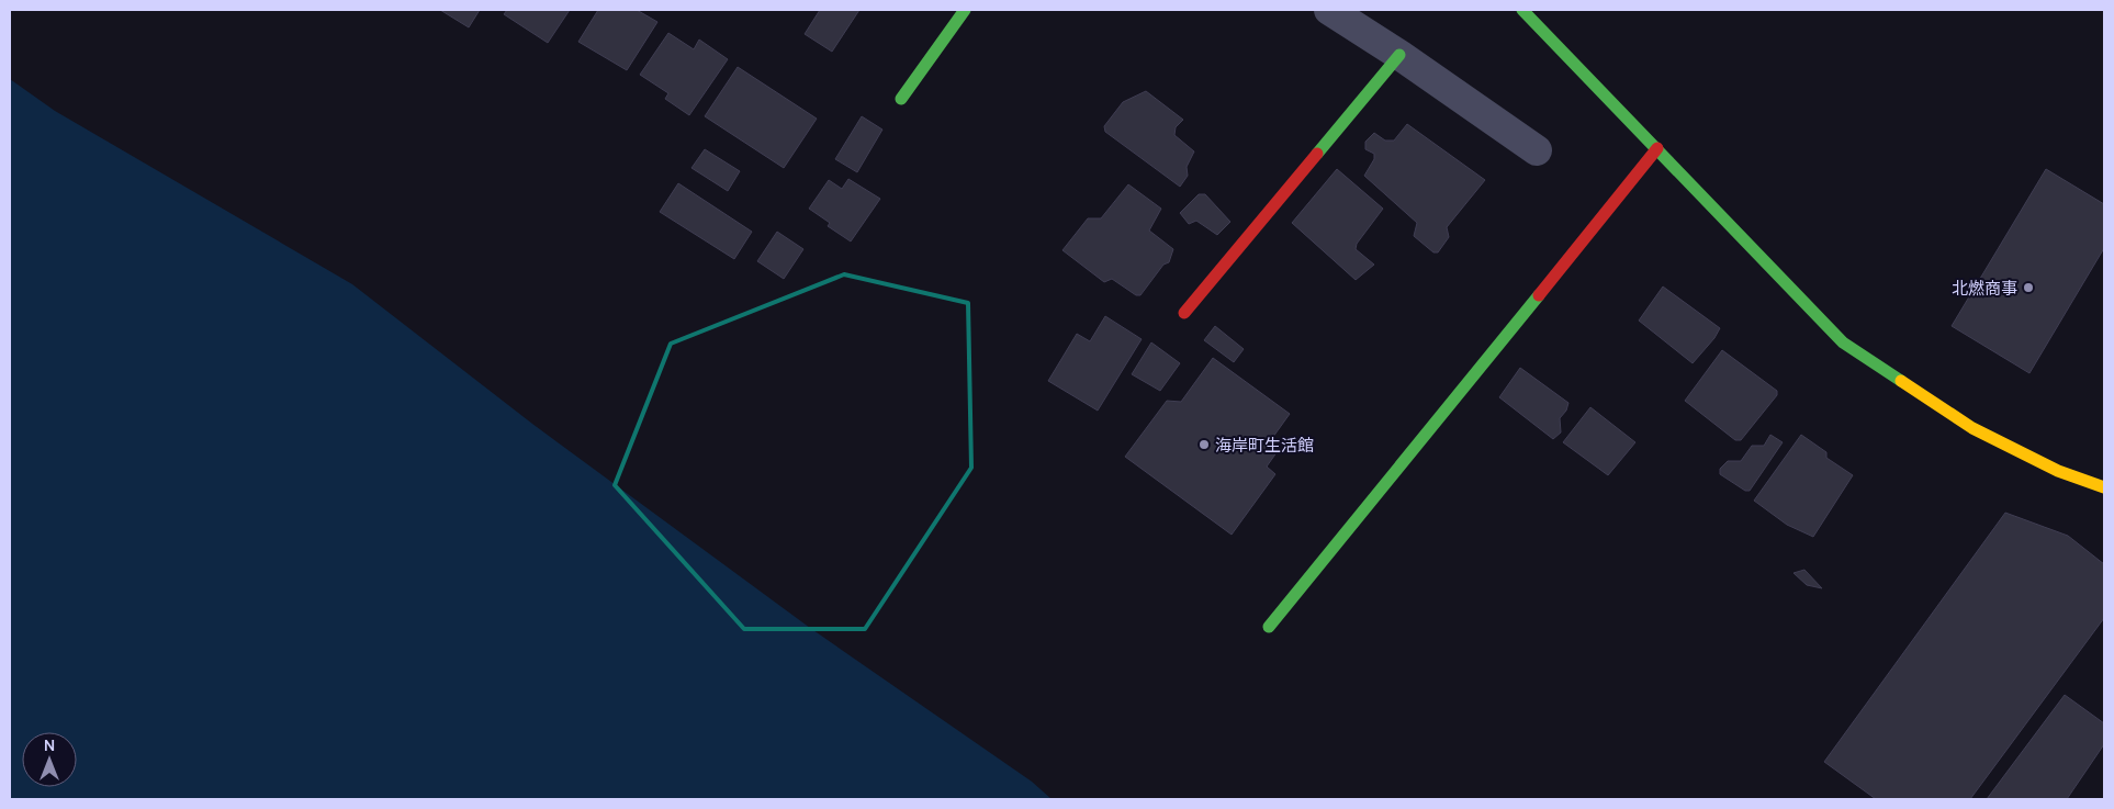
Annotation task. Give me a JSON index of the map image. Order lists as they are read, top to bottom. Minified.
{"places":["北燃商事","海岸町生活館"],"north":"top"}
